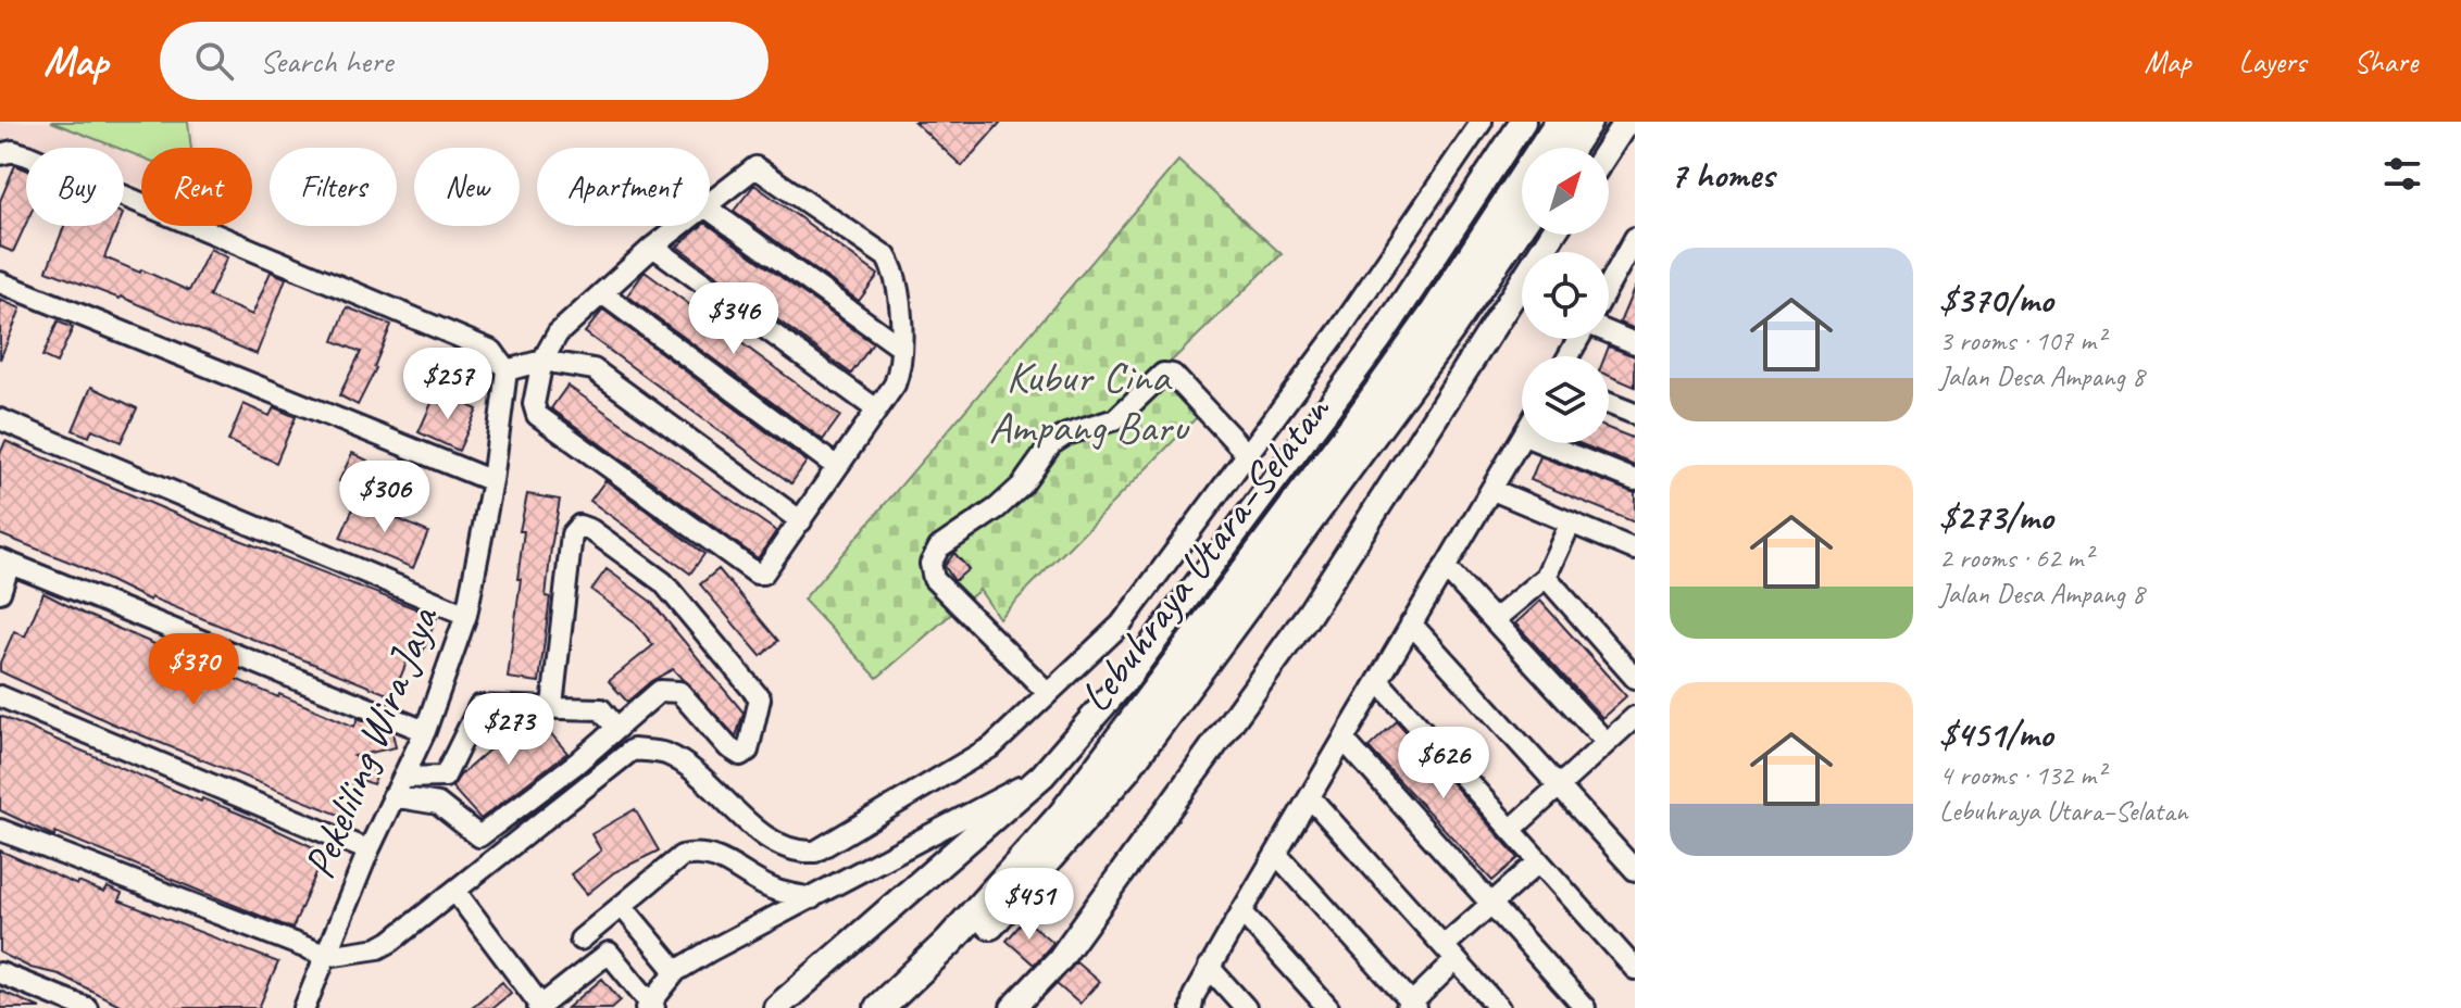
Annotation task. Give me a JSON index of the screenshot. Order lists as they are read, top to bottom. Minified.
{"streets":{"highway":["Lebuhraya Utara–Selatan"],"street":["Pekeliling Wira Jaya"]},"parks":["Kubur Cina Ampang Baru"],"north":"top right","page":{"header":"Map","search":"Search here","nav":["Map","Layers","Share"],"heading":"7 homes","chip":["Buy","Rent","Filters","New","Apartment"],"list":[{"name":"$370/mo","note":"3 rooms · 107 m² · Jalan Desa Ampang 8"},{"name":"$273/mo","note":"2 rooms · 62 m² · Jalan Desa Ampang 8"},{"name":"$451/mo","note":"4 rooms · 132 m² · Lebuhraya Utara–Selatan"}],"price":["$346","$257","$306","$370","$273","$626","$451"]}}
